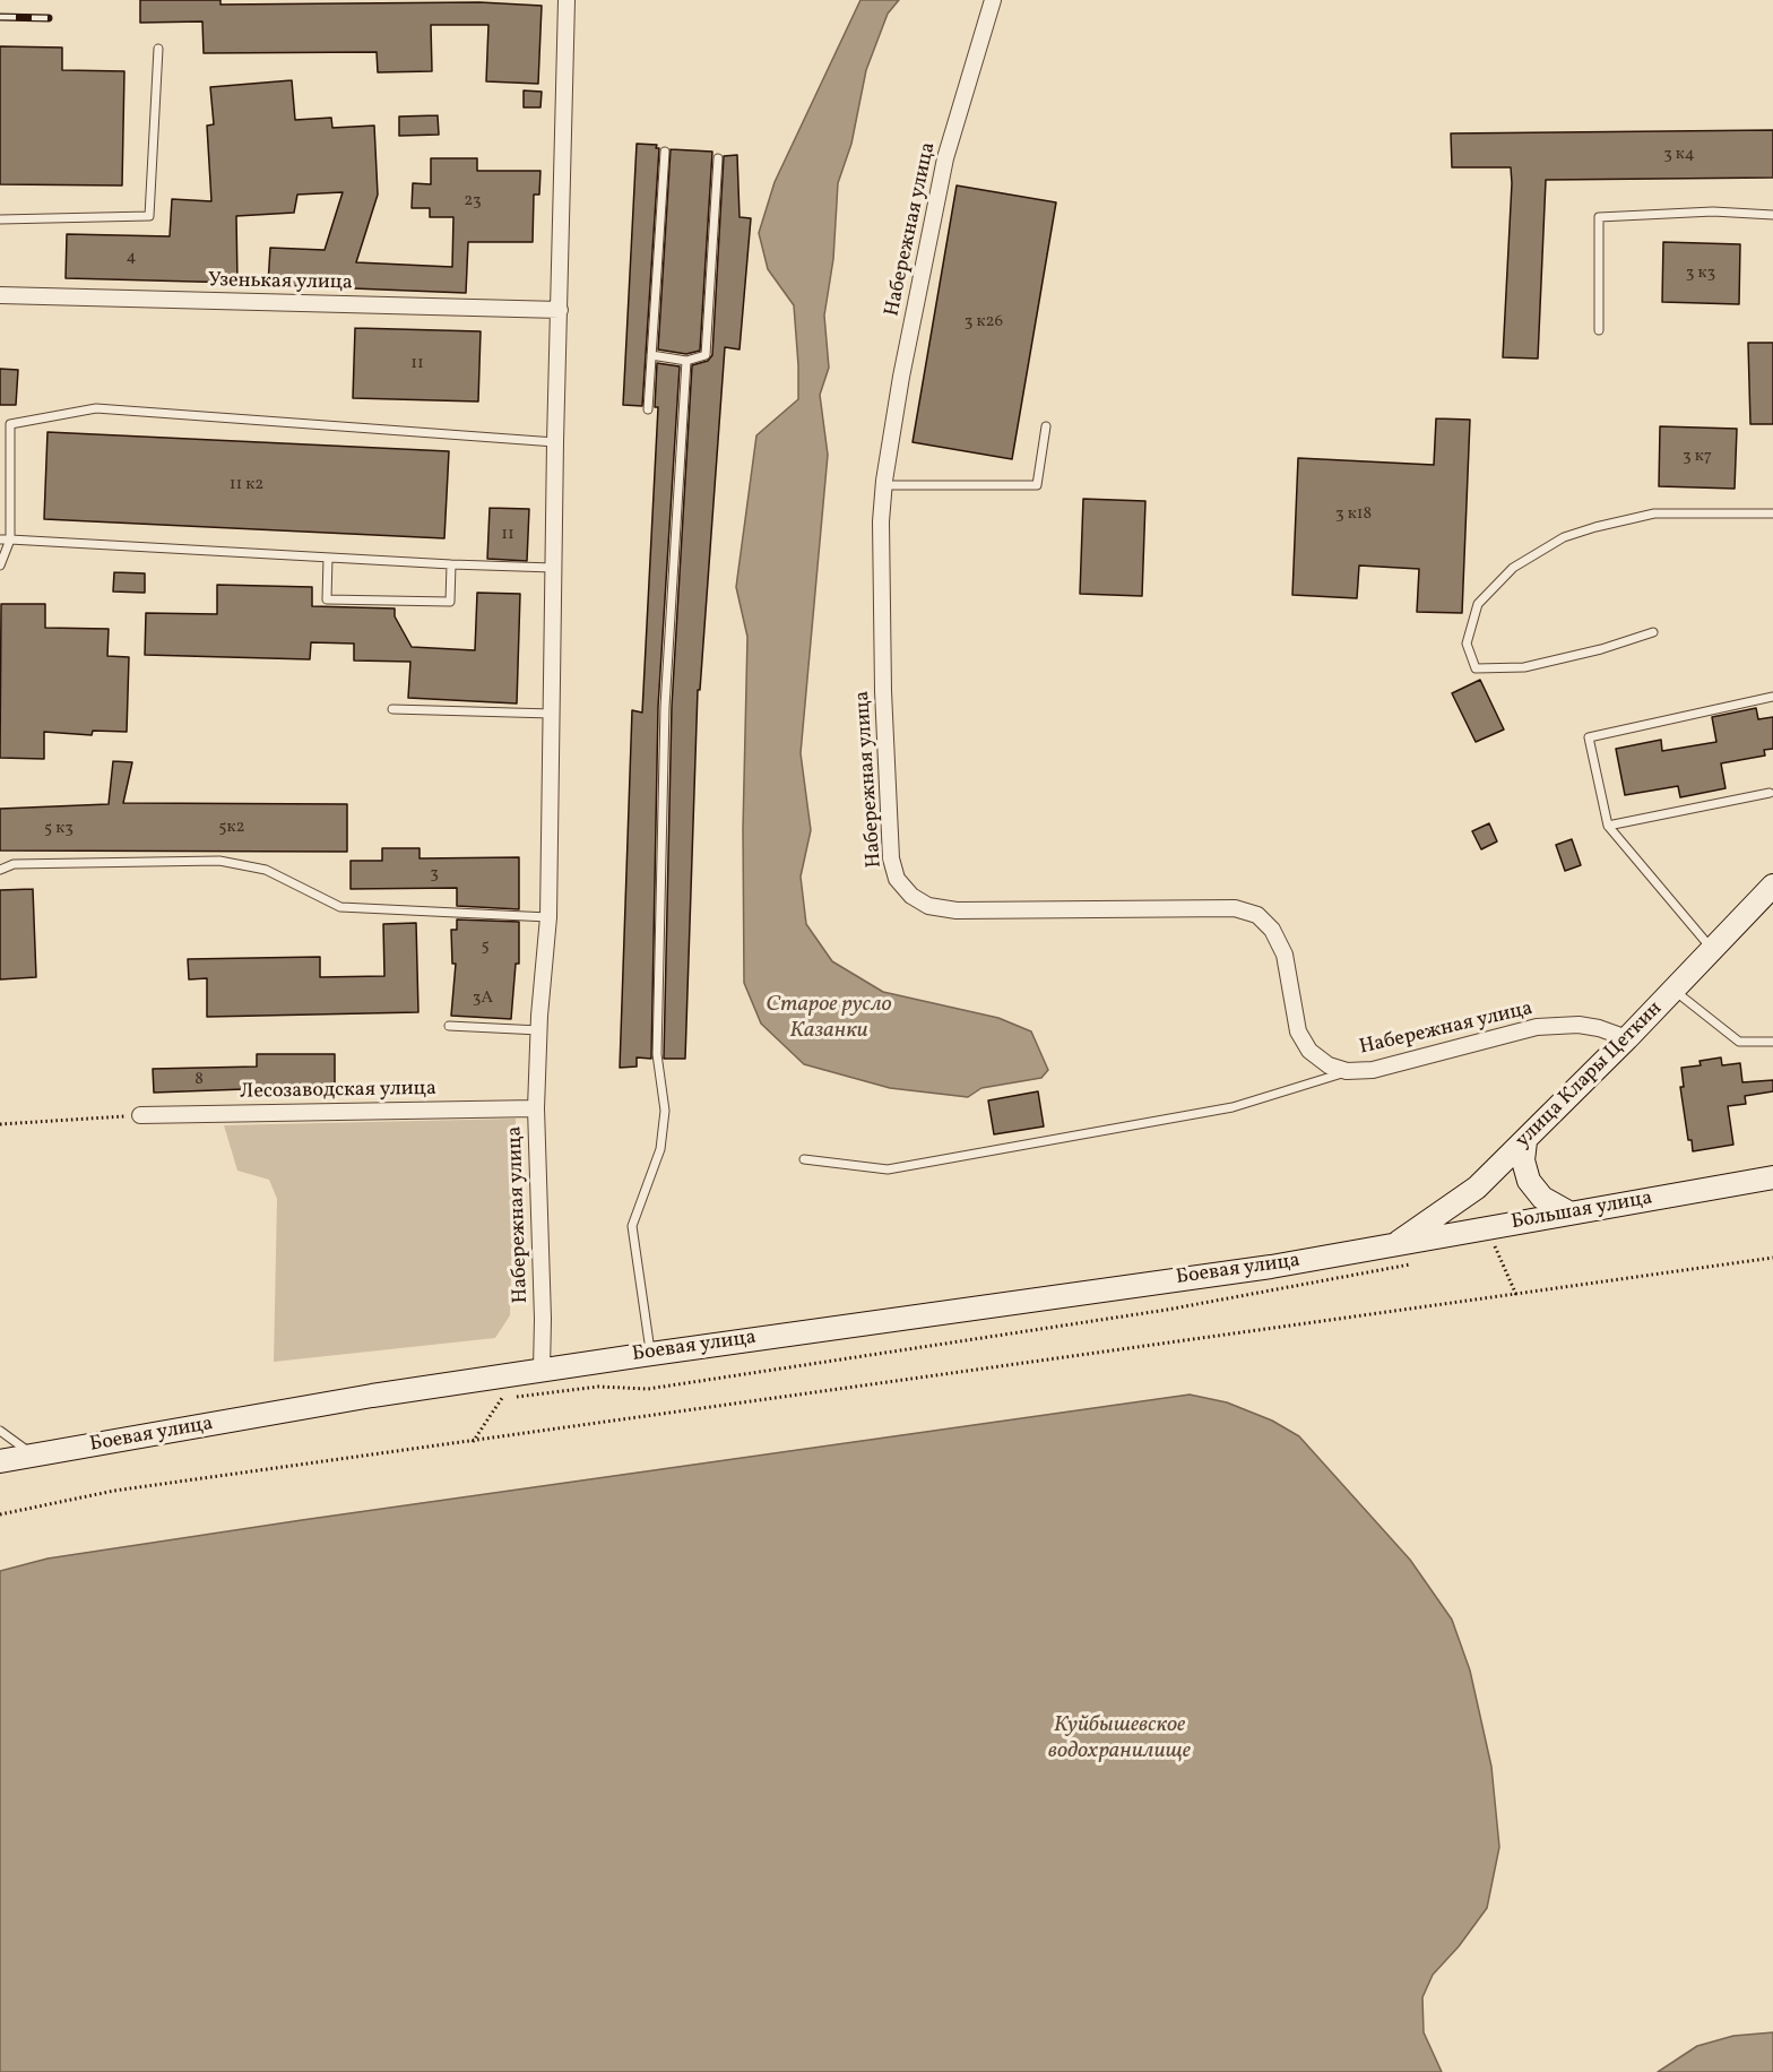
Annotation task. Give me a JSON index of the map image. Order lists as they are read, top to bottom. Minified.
{"streets":{"main road":["улица Клары Цеткин","Большая улица","Боевая улица"],"street":["Набережная улица","Узенькая улица","Лесозаводская улица"]},"crossings":[["Набережная улица","Узенькая улица"],["Набережная улица","улица Клары Цеткин"],["Набережная улица","Лесозаводская улица"],["Набережная улица","Боевая улица"],["улица Клары Цеткин","Большая улица"],["улица Клары Цеткин","Боевая улица"],["Большая улица","Боевая улица"]],"water":["Старое русло Казанки","Куйбышевское водохранилище"],"house_numbers":["3 к4","23","4","3 к3","3 к26","11","3 к7","11 к2","3 к18","11","5к2","5 к3","3","5","3А","8"]}
